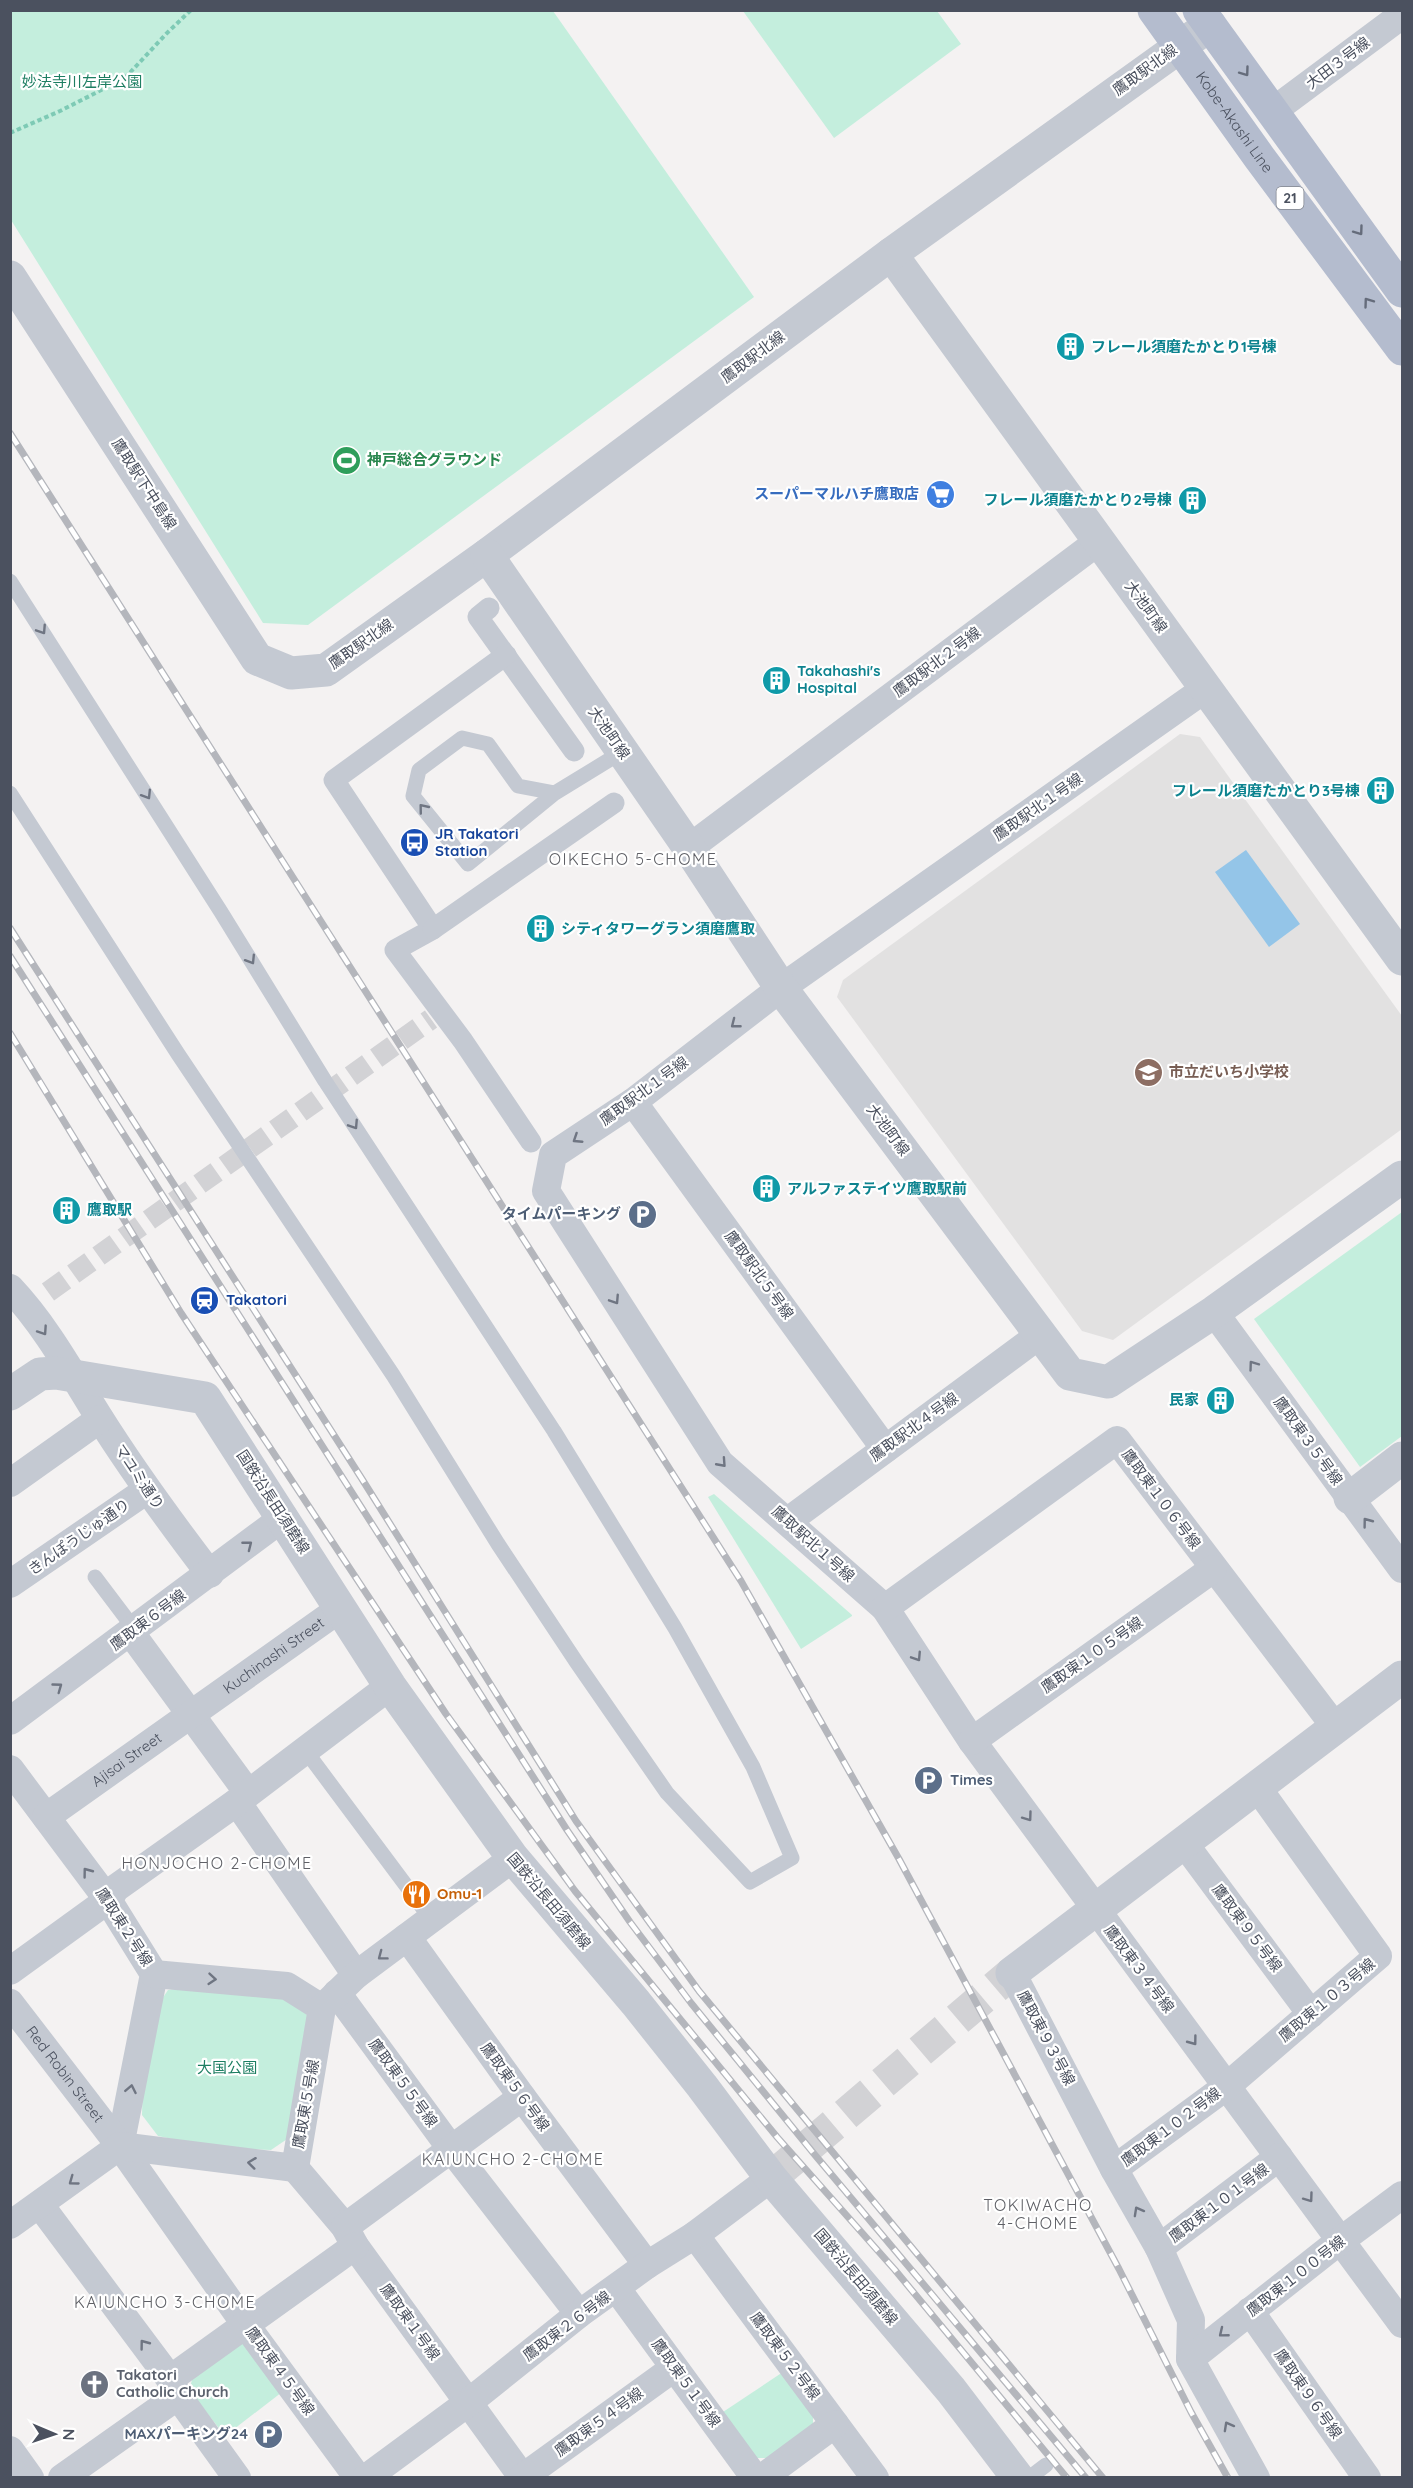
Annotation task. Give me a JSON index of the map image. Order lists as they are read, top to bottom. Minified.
{"streets":{"main road":["Kobe-Akashi Line","21"],"street":["大田３号線","鷹取駅北線","鷹取駅下中島線","大池町線","鷹取駅北２号線","鷹取駅北１号線","鷹取駅北５号線","鷹取駅北４号線","鷹取東３５号線","マユミ通り","鷹取東１０６号線","国鉄沿長田須磨線","きんぽうじゅ通り","鷹取東６号線","鷹取東１０５号線","Kuchinashi Street","Ajisai Street","鷹取東２号線","鷹取東９５号線","鷹取東３４号線","鷹取東１０３号線","鷹取東９３号線","Red Robin Street","鷹取東５５号線","鷹取東５６号線","鷹取東５号線","鷹取東１０２号線","鷹取東１０１号線","鷹取東１００号線","鷹取東１号線","鷹取東２６号線","鷹取東５２号線","鷹取東４５号線","鷹取東５１号線","鷹取東９６号線","鷹取東５４号線"]},"crossings":[["大田３号線","21"],["鷹取駅北線","Kobe-Akashi Line"],["鷹取駅北線","21"],["鷹取駅北線","鷹取駅下中島線"],["鷹取駅北線","大池町線"],["大池町線","鷹取駅北２号線"],["大池町線","鷹取駅北１号線"],["大池町線","鷹取駅北４号線"],["大池町線","鷹取東３５号線"],["鷹取駅北１号線","鷹取駅北５号線"],["鷹取駅北１号線","鷹取駅北４号線"],["鷹取駅北１号線","鷹取東１０６号線"],["鷹取駅北１号線","鷹取東３４号線"],["鷹取駅北５号線","鷹取駅北４号線"],["マユミ通り","国鉄沿長田須磨線"],["マユミ通り","きんぽうじゅ通り"],["マユミ通り","鷹取東６号線"],["鷹取東１０６号線","鷹取東１０５号線"],["鷹取東１０６号線","鷹取東３４号線"],["鷹取東１０６号線","鷹取東９３号線"],["国鉄沿長田須磨線","鷹取東６号線"],["国鉄沿長田須磨線","Kuchinashi Street"],["国鉄沿長田須磨線","鷹取東２６号線"],["鷹取東６号線","鷹取東５５号線"],["鷹取東１０５号線","鷹取東３４号線"],["Kuchinashi Street","Ajisai Street"],["Kuchinashi Street","鷹取東５５号線"],["Ajisai Street","鷹取東２号線"],["Ajisai Street","鷹取東５５号線"],["鷹取東２号線","Red Robin Street"],["鷹取東２号線","鷹取東５号線"],["鷹取東２号線","鷹取東４５号線"],["鷹取東９５号線","鷹取東１０３号線"],["鷹取東９５号線","鷹取東９３号線"],["鷹取東３４号線","鷹取東１０３号線"],["鷹取東３４号線","鷹取東９３号線"],["鷹取東３４号線","鷹取東１０２号線"],["鷹取東３４号線","鷹取東１０１号線"],["鷹取東３４号線","鷹取東１００号線"],["鷹取東１０３号線","鷹取東９３号線"],["鷹取東１０３号線","鷹取東１０２号線"],["鷹取東９３号線","鷹取東１０２号線"],["鷹取東９３号線","鷹取東１０１号線"],["鷹取東９３号線","鷹取東１００号線"],["Red Robin Street","鷹取東５号線"],["Red Robin Street","鷹取東４５号線"],["鷹取東５５号線","鷹取東５号線"],["鷹取東５５号線","鷹取東２６号線"],["鷹取東５６号線","鷹取東２６号線"],["鷹取東５号線","鷹取東１号線"],["鷹取東５号線","鷹取東４５号線"],["鷹取東１００号線","鷹取東９６号線"],["鷹取東１号線","鷹取東２６号線"],["鷹取東１号線","鷹取東５４号線"],["鷹取東２６号線","鷹取東５２号線"],["鷹取東２６号線","鷹取東５１号線"],["鷹取東５１号線","鷹取東５４号線"]],"one_way":["鷹取東３５号線","鷹取東２号線","鷹取東３４号線"],"districts":["OIKECHO 5-CHOME","HONJOCHO 2-CHOME","KAIUNCHO 2-CHOME","TOKIWACHO 4-CHOME","KAIUNCHO 3-CHOME"],"parks":["妙法寺川左岸公園","大国公園"],"places":{"building":["フレール須磨たかとり1号棟","フレール須磨たかとり2号棟","Takahashi's Hospital","フレール須磨たかとり3号棟","シティタワーグラン須磨鷹取","アルファステイツ鷹取駅前","鷹取駅","民家"],"sports":["神戸総合グラウンド"],"supermarket":["スーパーマルハチ鷹取店"],"bus stop":["JR Takatori Station"],"school or university":["市立だいち小学校"],"parking":["タイムパーキング","Times","MAXパーキング24"],"station":["Takatori"],"restaurant":["Omu-1"],"church":["Takatori Catholic Church"]},"north":"right"}
